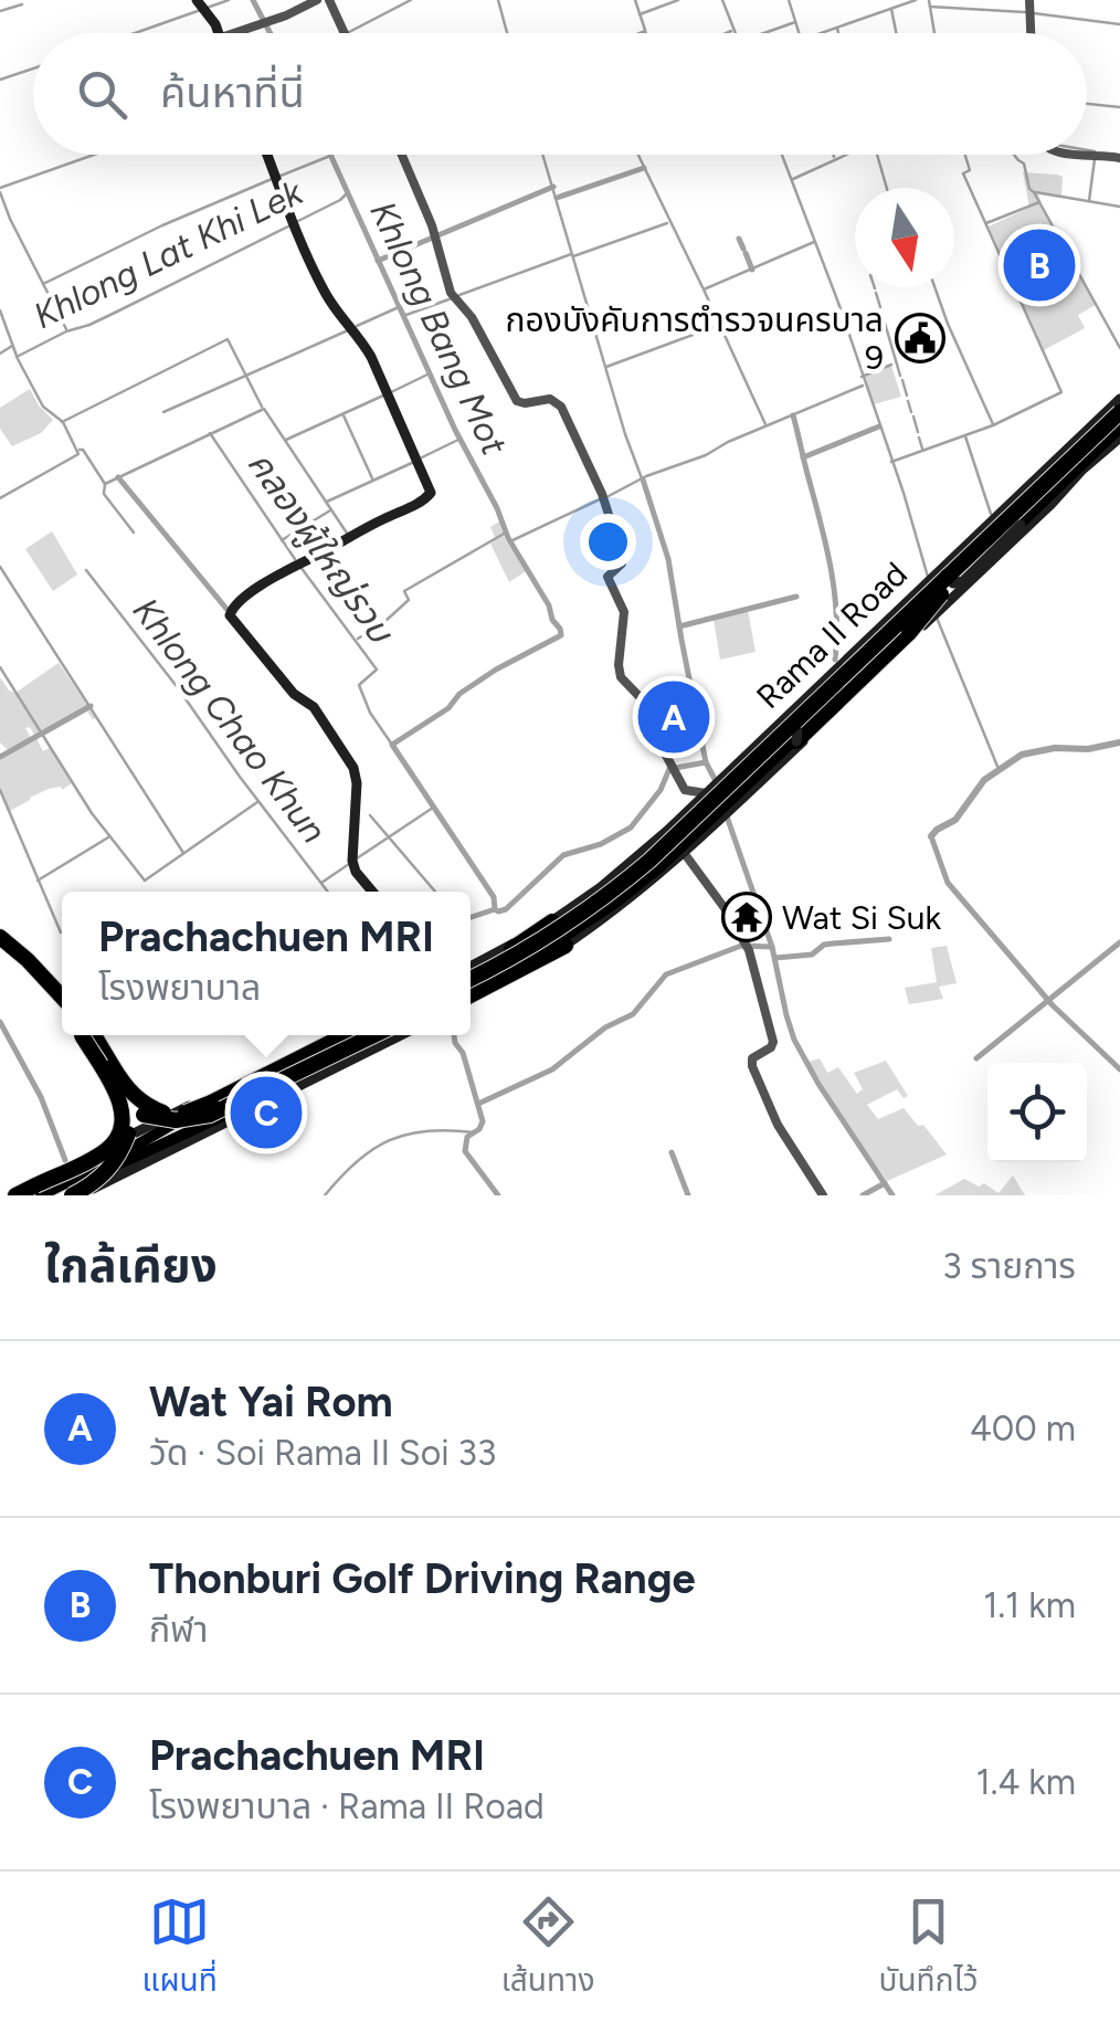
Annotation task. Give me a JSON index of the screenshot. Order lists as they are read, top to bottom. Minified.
{"streets":{"highway":["Rama II Road"]},"water":["Khlong Lat Khi Lek","Khlong Bang Mot","คลองผู้ใหญ่รวบ","Khlong Chao Khun"],"places":{"public building":["กองบังคับการตำรวจนครบาล 9"],"temple":["Wat Si Suk"]},"north":"bottom","page":{"search":"ค้นหาที่นี่","pins":["B","A","C"],"popup":["Prachachuen MRI","โรงพยาบาล"],"heading":["ใกล้เคียง","3 รายการ"],"list":[{"mark":"A","name":"Wat Yai Rom","note":"วัด · Soi Rama II Soi 33","value":"400 m"},{"mark":"B","name":"Thonburi Golf Driving Range","note":"กีฬา","value":"1.1 km"},{"mark":"C","name":"Prachachuen MRI","note":"โรงพยาบาล · Rama II Road","value":"1.4 km"}],"nav":["แผนที่","เส้นทาง","บันทึกไว้"]}}
